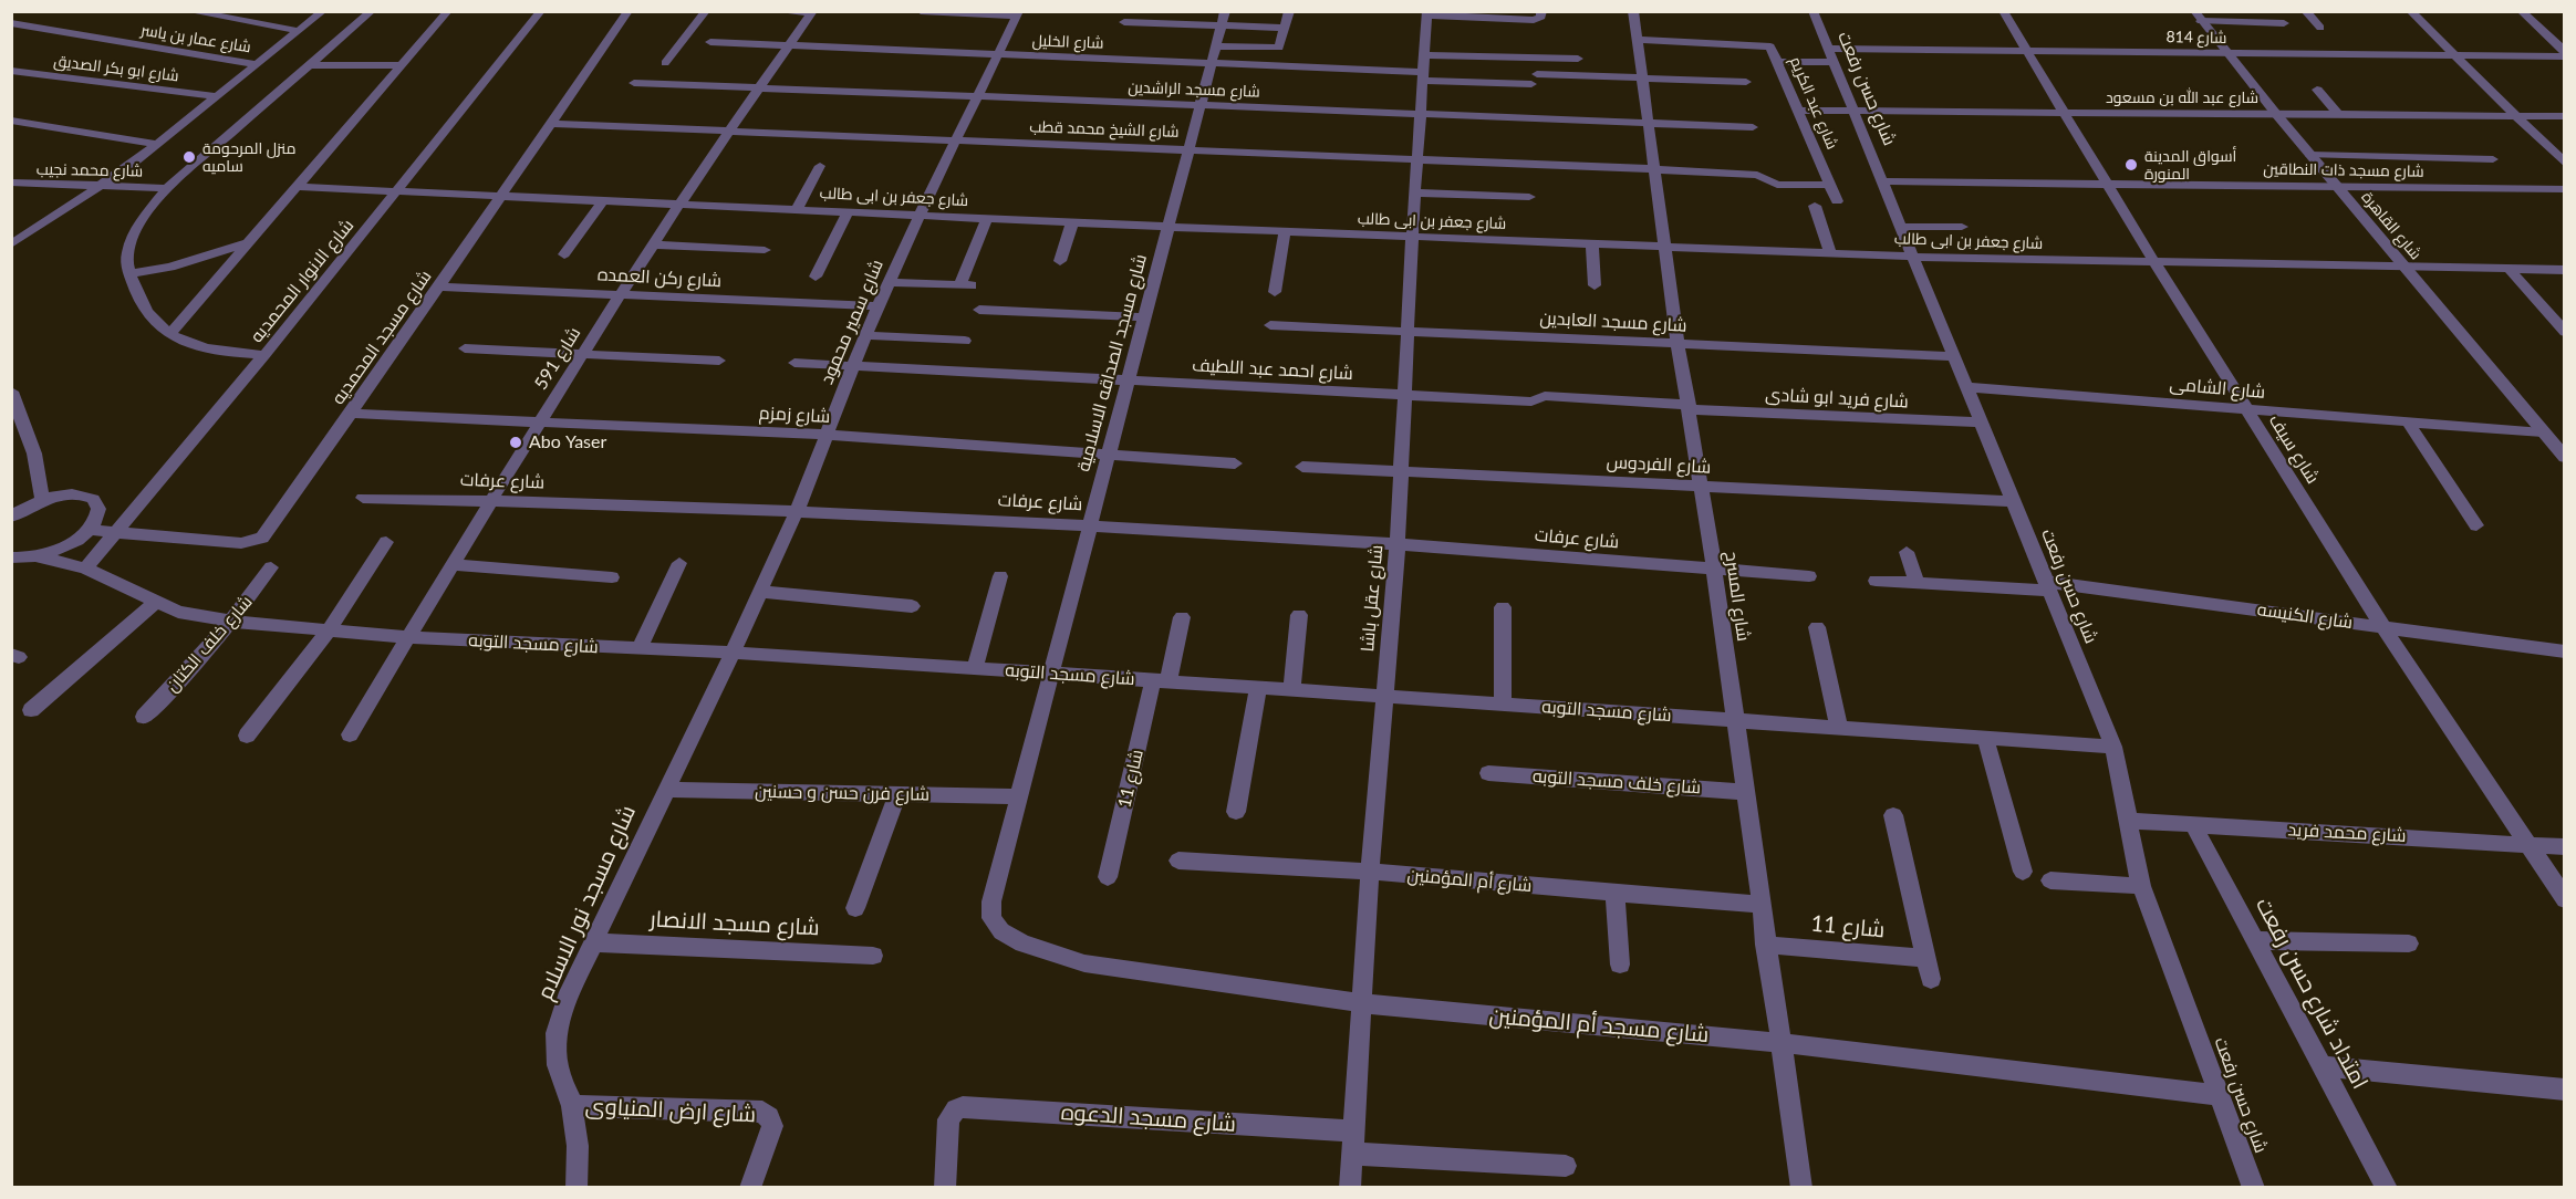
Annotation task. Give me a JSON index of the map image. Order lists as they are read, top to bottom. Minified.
{"streets":{"street":["شارع 814","شارع عمار بن ياسر","شارع الخليل","شارع ابو بكر الصديق","شارع حسن رفعت","شارع مسجد الراشدين","شارع عبد الله بن مسعود","شارع عبد الكريم","شارع الشيخ محمد قطب","شارع محمد نجيب","شارع مسجد ذات النطاقين","شارع جعفر بن ابى طالب","شارع القاهرة","شارع ركن العمده","شارع الانوار المحمديه","شارع سمير محمود","شارع مسجد العابدين","شارع مسجد المحمديه","شارع 591","شارع مسجد الصداقه الاسلامية","شارع احمد عبد اللطيف","شارع الشامى","شارع فريد ابو شادى","شارع زمزم","شارع سيف","شارع الفردوس","شارع عرفات","شارع المسرح","شارع عقل باشا","شارع الكنيسه","شارع خلف الكتان","شارع مسجد التوبه","شارع 11","شارع خلف مسجد التوبه","شارع فرن حسن و حسنين","شارع محمد فريد","شارع أم المؤمنين","شارع مسجد نور الاسلام","شارع مسجد الانصار","امتداد شارع حسن رفعت","شارع مسجد أم المؤمنين","شارع ارض المنياوى","شارع مسجد الدعوه"]},"crossings":[["شارع 814","شارع حسن رفعت"],["شارع 814","شارع عبد الكريم"],["شارع 814","شارع القاهرة"],["شارع 814","شارع سيف"],["شارع الخليل","شارع سمير محمود"],["شارع الخليل","شارع 591"],["شارع الخليل","شارع مسجد الصداقه الاسلامية"],["شارع الخليل","شارع عقل باشا"],["شارع حسن رفعت","شارع عبد الله بن مسعود"],["شارع حسن رفعت","شارع مسجد ذات النطاقين"],["شارع حسن رفعت","شارع جعفر بن ابى طالب"],["شارع حسن رفعت","شارع مسجد العابدين"],["شارع حسن رفعت","شارع الشامى"],["شارع حسن رفعت","شارع فريد ابو شادى"],["شارع حسن رفعت","شارع الفردوس"],["شارع حسن رفعت","شارع الكنيسه"],["شارع حسن رفعت","شارع مسجد التوبه"],["شارع حسن رفعت","شارع محمد فريد"],["شارع حسن رفعت","شارع مسجد أم المؤمنين"],["شارع مسجد الراشدين","شارع سمير محمود"],["شارع مسجد الراشدين","شارع 591"],["شارع مسجد الراشدين","شارع مسجد الصداقه الاسلامية"],["شارع مسجد الراشدين","شارع المسرح"],["شارع مسجد الراشدين","شارع عقل باشا"],["شارع عبد الله بن مسعود","شارع عبد الكريم"],["شارع عبد الله بن مسعود","شارع القاهرة"],["شارع عبد الله بن مسعود","شارع سيف"],["شارع عبد الكريم","شارع المسرح"],["شارع الشيخ محمد قطب","شارع سمير محمود"],["شارع الشيخ محمد قطب","شارع مسجد المحمديه"],["شارع الشيخ محمد قطب","شارع 591"],["شارع الشيخ محمد قطب","شارع مسجد الصداقه الاسلامية"],["شارع الشيخ محمد قطب","شارع المسرح"],["شارع الشيخ محمد قطب","شارع عقل باشا"],["شارع مسجد ذات النطاقين","شارع القاهرة"],["شارع مسجد ذات النطاقين","شارع سيف"],["شارع جعفر بن ابى طالب","شارع القاهرة"],["شارع جعفر بن ابى طالب","شارع الانوار المحمديه"],["شارع جعفر بن ابى طالب","شارع سمير محمود"],["شارع جعفر بن ابى طالب","شارع مسجد المحمديه"],["شارع جعفر بن ابى طالب","شارع 591"],["شارع جعفر بن ابى طالب","شارع مسجد الصداقه الاسلامية"],["شارع جعفر بن ابى طالب","شارع سيف"],["شارع جعفر بن ابى طالب","شارع المسرح"],["شارع جعفر بن ابى طالب","شارع عقل باشا"],["شارع القاهرة","شارع الشامى"],["شارع ركن العمده","شارع سمير محمود"],["شارع ركن العمده","شارع مسجد المحمديه"],["شارع ركن العمده","شارع 591"],["شارع الانوار المحمديه","شارع مسجد المحمديه"],["شارع الانوار المحمديه","شارع مسجد التوبه"],["شارع سمير محمود","شارع احمد عبد اللطيف"],["شارع سمير محمود","شارع زمزم"],["شارع سمير محمود","شارع عرفات"],["شارع سمير محمود","شارع مسجد التوبه"],["شارع سمير محمود","شارع مسجد نور الاسلام"],["شارع مسجد العابدين","شارع المسرح"],["شارع مسجد العابدين","شارع عقل باشا"],["شارع مسجد المحمديه","شارع زمزم"],["شارع 591","شارع زمزم"],["شارع 591","شارع عرفات"],["شارع 591","شارع مسجد التوبه"],["شارع مسجد الصداقه الاسلامية","شارع احمد عبد اللطيف"],["شارع مسجد الصداقه الاسلامية","شارع زمزم"],["شارع مسجد الصداقه الاسلامية","شارع عرفات"],["شارع مسجد الصداقه الاسلامية","شارع مسجد التوبه"],["شارع مسجد الصداقه الاسلامية","شارع فرن حسن و حسنين"],["شارع مسجد الصداقه الاسلامية","شارع مسجد أم المؤمنين"],["شارع احمد عبد اللطيف","شارع فريد ابو شادى"],["شارع احمد عبد اللطيف","شارع المسرح"],["شارع احمد عبد اللطيف","شارع عقل باشا"],["شارع الشامى","شارع سيف"],["شارع فريد ابو شادى","شارع المسرح"],["شارع سيف","شارع الكنيسه"],["شارع سيف","شارع محمد فريد"],["شارع الفردوس","شارع المسرح"],["شارع الفردوس","شارع عقل باشا"],["شارع عرفات","شارع المسرح"],["شارع عرفات","شارع عقل باشا"],["شارع المسرح","شارع مسجد التوبه"],["شارع المسرح","شارع 11"],["شارع المسرح","شارع خلف مسجد التوبه"],["شارع المسرح","شارع أم المؤمنين"],["شارع المسرح","شارع مسجد أم المؤمنين"],["شارع عقل باشا","شارع مسجد التوبه"],["شارع عقل باشا","شارع أم المؤمنين"],["شارع عقل باشا","شارع مسجد أم المؤمنين"],["شارع عقل باشا","شارع مسجد الدعوه"],["شارع خلف الكتان","شارع مسجد التوبه"],["شارع مسجد التوبه","شارع 11"],["شارع مسجد التوبه","شارع مسجد نور الاسلام"],["شارع فرن حسن و حسنين","شارع مسجد نور الاسلام"],["شارع محمد فريد","امتداد شارع حسن رفعت"],["شارع مسجد نور الاسلام","شارع مسجد الانصار"],["شارع مسجد نور الاسلام","شارع ارض المنياوى"]],"places":["منزل المرحومة ساميه","أسواق المدينة المنورة","Abo Yaser"]}
